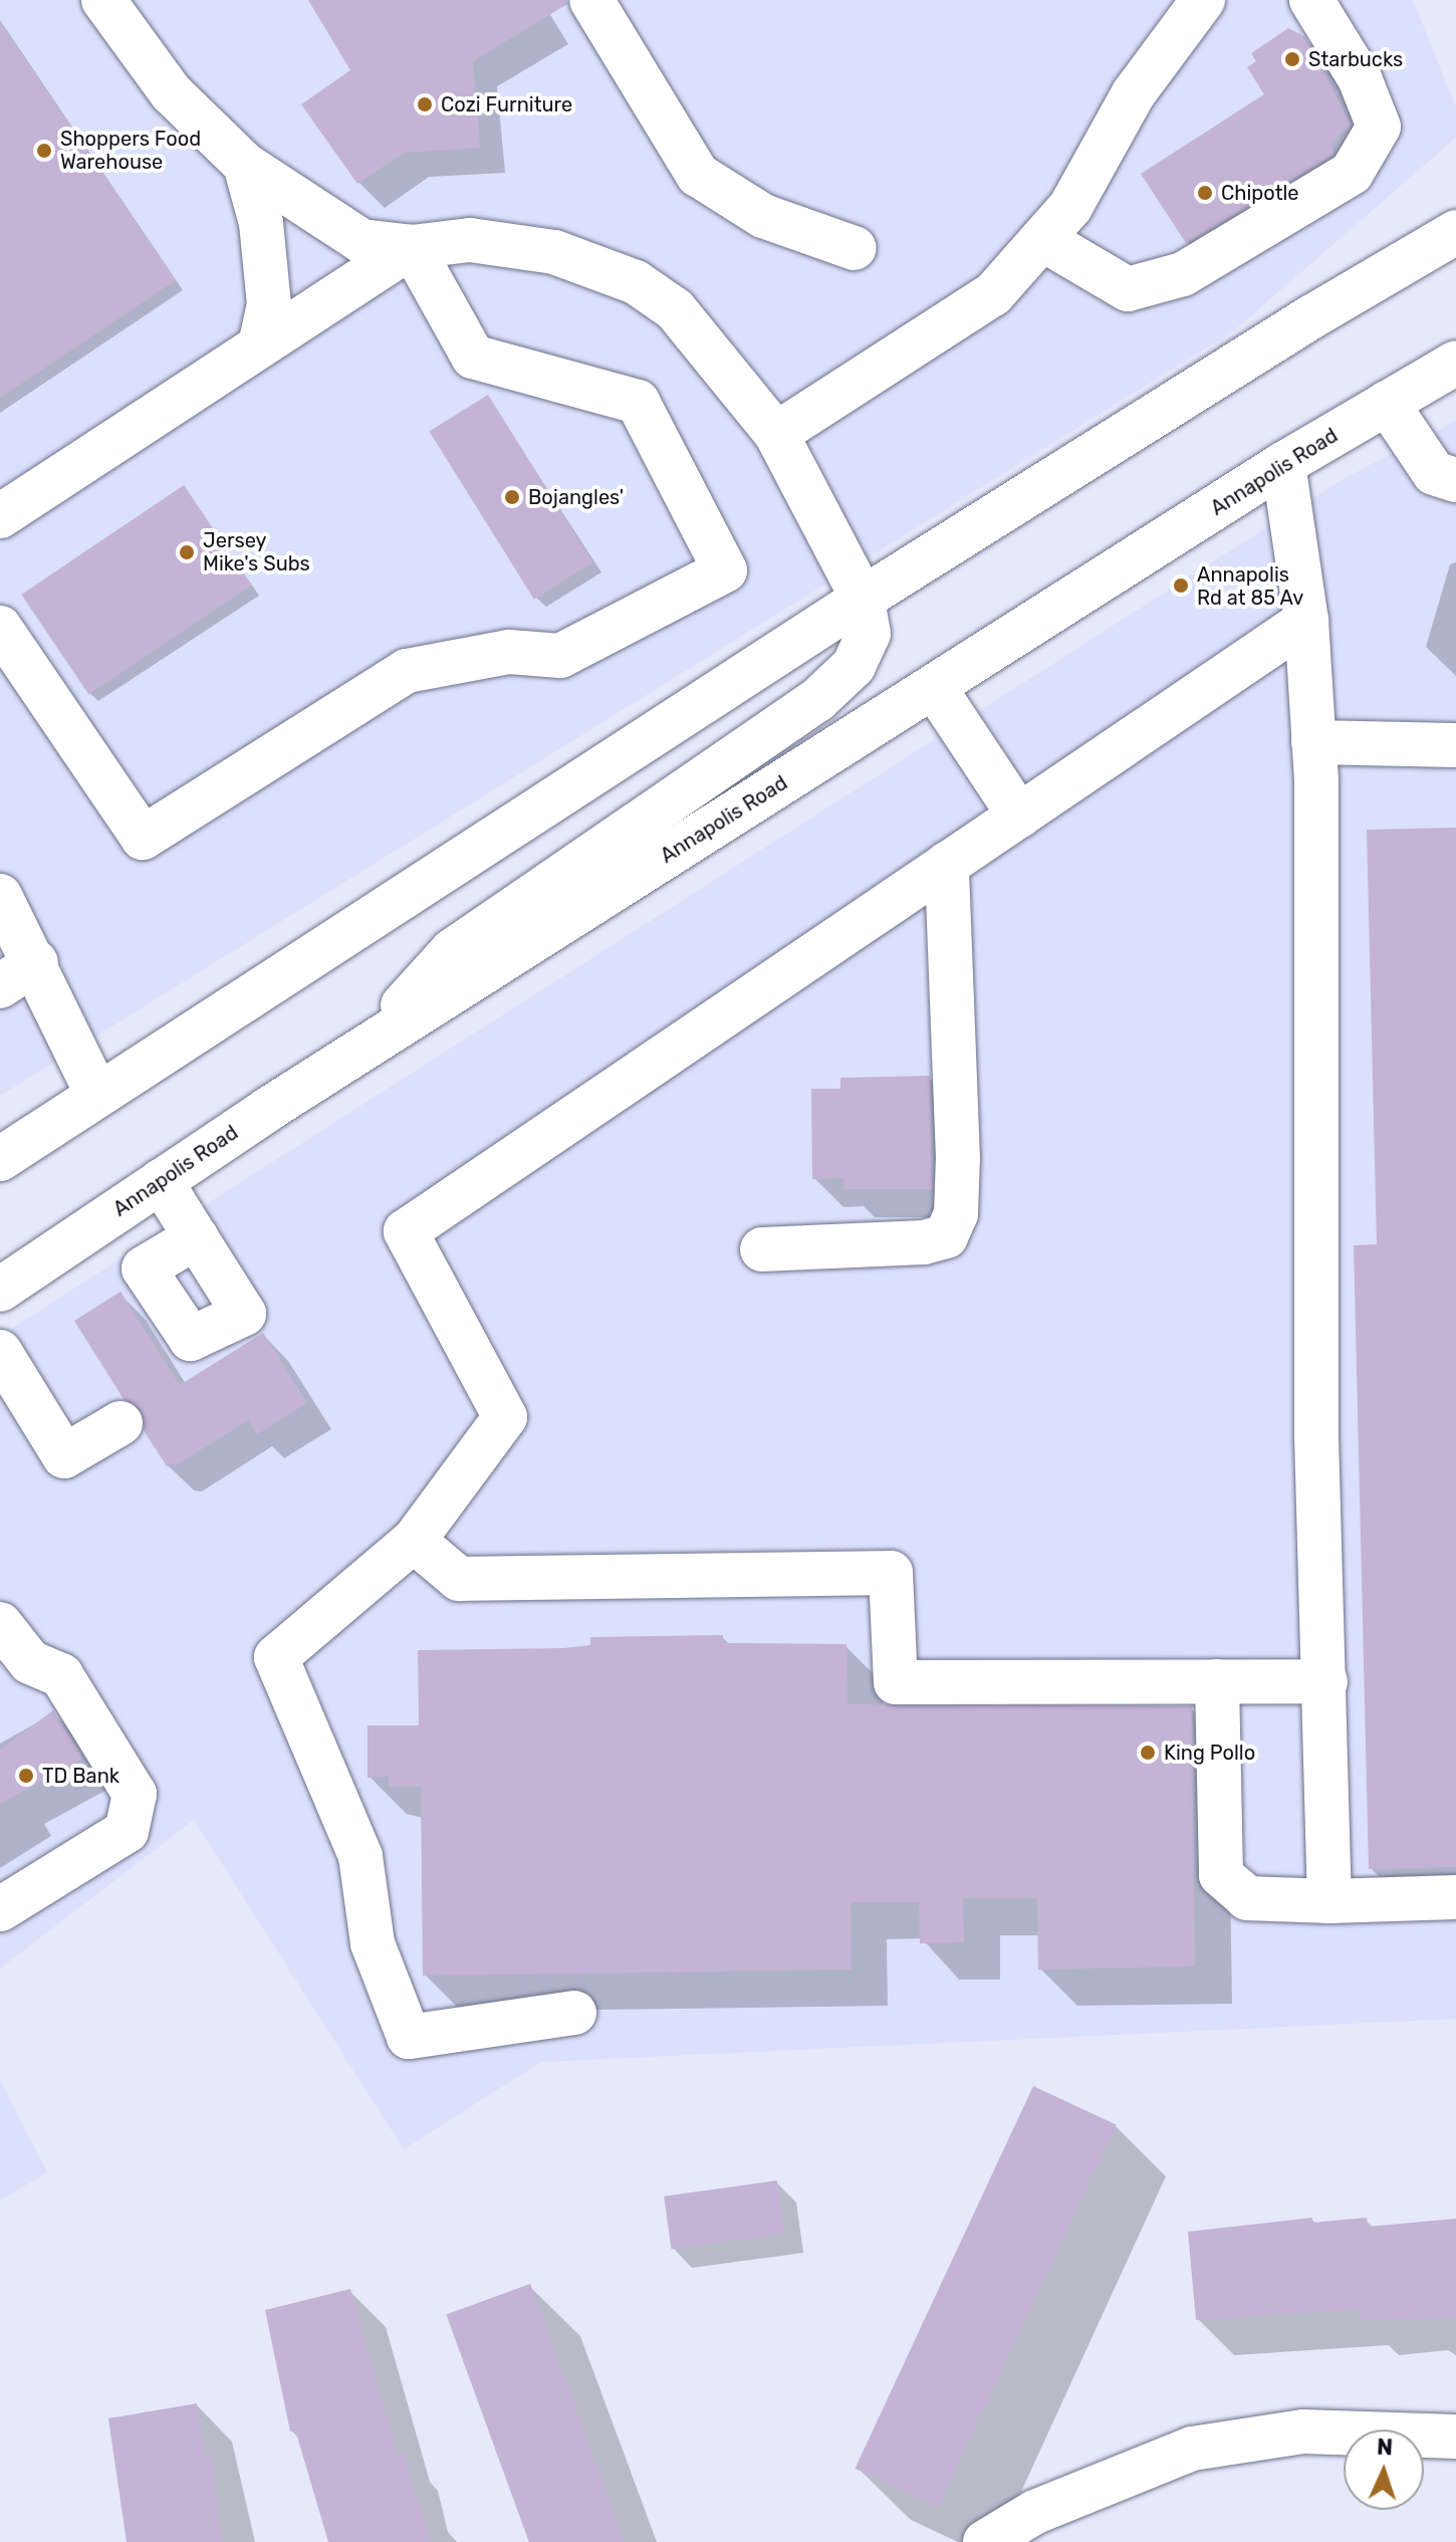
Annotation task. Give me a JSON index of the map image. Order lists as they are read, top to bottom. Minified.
{"streets":{"main road":["Annapolis Road"]},"places":["Starbucks","Cozi Furniture","Shoppers Food Warehouse","Chipotle","Bojangles'","Jersey Mike's Subs","Annapolis Rd at 85 Av","King Pollo","TD Bank"],"north":"top"}
